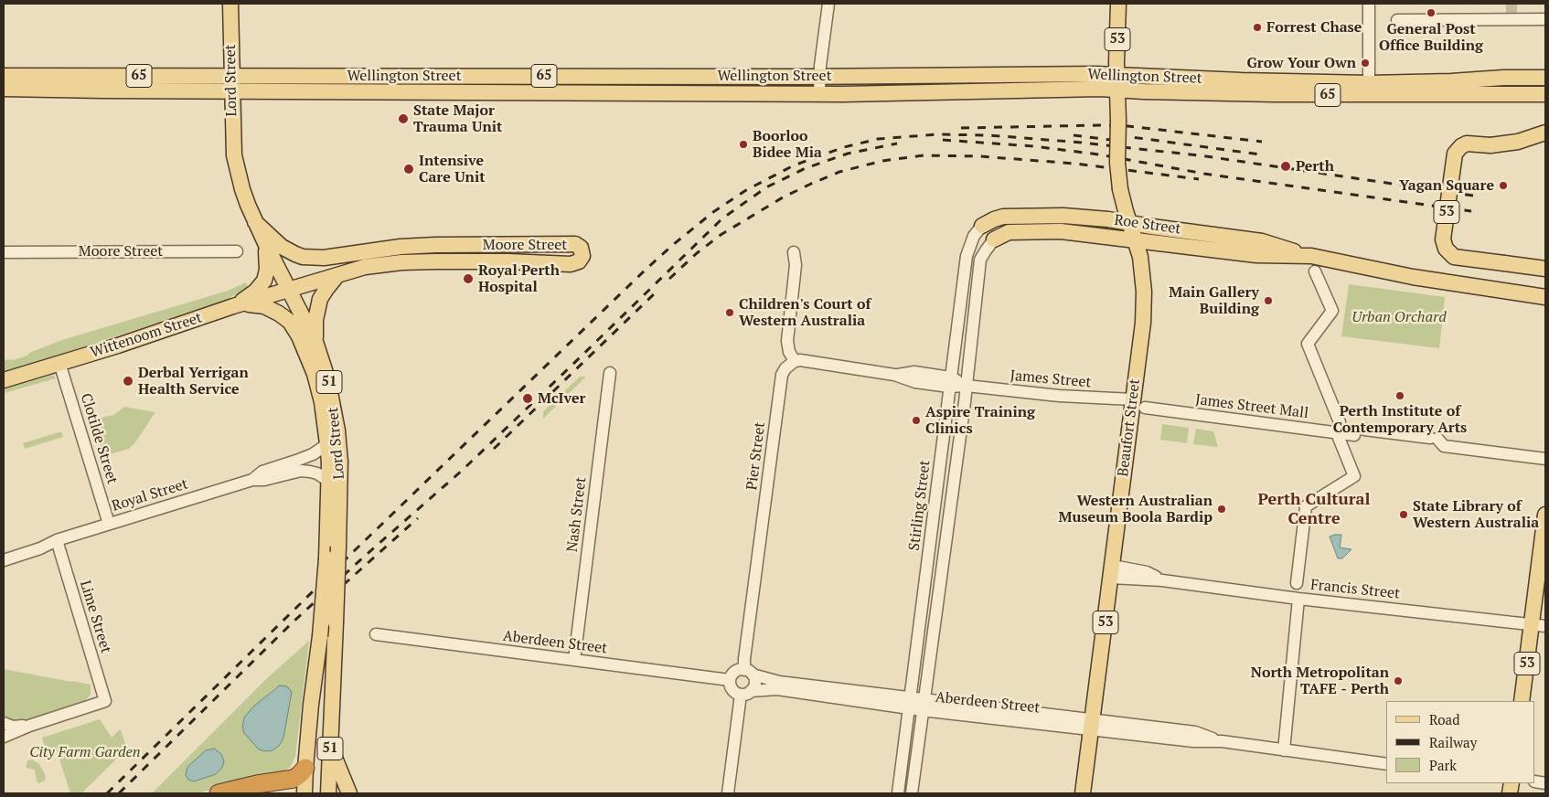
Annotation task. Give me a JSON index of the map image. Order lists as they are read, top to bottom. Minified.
{"streets":{"main road":["53","65","Wellington Street","Lord Street","Roe Street","Moore Street","Wittenoom Street","51","Beaufort Street"],"street":["James Street","James Street Mall","Clotilde Street","Pier Street","Royal Street","Stirling Street","Nash Street","Francis Street","Lime Street","Aberdeen Street"]},"crossings":[["53","Wellington Street"],["53","Beaufort Street"],["53","Francis Street"],["Wellington Street","Lord Street"],["Wellington Street","Beaufort Street"],["Lord Street","Moore Street"],["Lord Street","Wittenoom Street"],["Lord Street","Royal Street"],["Roe Street","Beaufort Street"],["Roe Street","Stirling Street"],["Moore Street","Wittenoom Street"],["Wittenoom Street","Clotilde Street"],["James Street","James Street Mall"],["James Street","Beaufort Street"],["James Street","Pier Street"],["James Street","Stirling Street"],["James Street Mall","Beaufort Street"],["Beaufort Street","Francis Street"],["Beaufort Street","Aberdeen Street"],["Clotilde Street","Royal Street"],["Pier Street","Aberdeen Street"],["Royal Street","Lime Street"],["Stirling Street","Aberdeen Street"],["Nash Street","Aberdeen Street"]],"districts":["Perth Cultural Centre"],"parks":["Urban Orchard","City Farm Garden"],"places":["General Post Office Building","Forrest Chase","Grow Your Own","State Major Trauma Unit","Boorloo Bidee Mia","Perth","Intensive Care Unit","Yagan Square","Royal Perth Hospital","Main Gallery Building","Children's Court of Western Australia","Derbal Yerrigan Health Service","Perth Institute of Contemporary Arts","McIver","Aspire Training Clinics","Western Australian Museum Boola Bardip","State Library of Western Australia","North Metropolitan TAFE - Perth"],"legend":["Road","Railway","Park"]}
